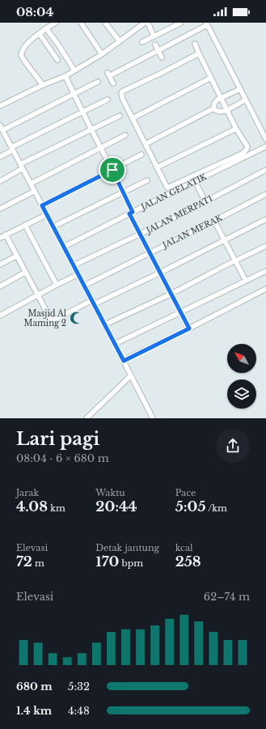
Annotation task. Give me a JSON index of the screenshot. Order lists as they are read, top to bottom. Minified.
{"streets":{"street":["JALAN GELATIK","JALAN MERPATI","JALAN MERAK"]},"places":{"mosque":["Masjid Al Maming 2"]},"north":"top left","page":{"status":"08:04","heading":["Lari pagi","08:04 · 6 × 680 m"],"stats":[["Jarak","4.08 km"],["Waktu","20:44"],["Pace","5:05 /km"],["Elevasi","72 m"],["Detak jantung","170 bpm"],["kcal","258"]],"chart":["Elevasi","62–74 m"],"list":[{"name":"680 m","note":"5:32"},{"name":"1.4 km","note":"4:48"}]}}
